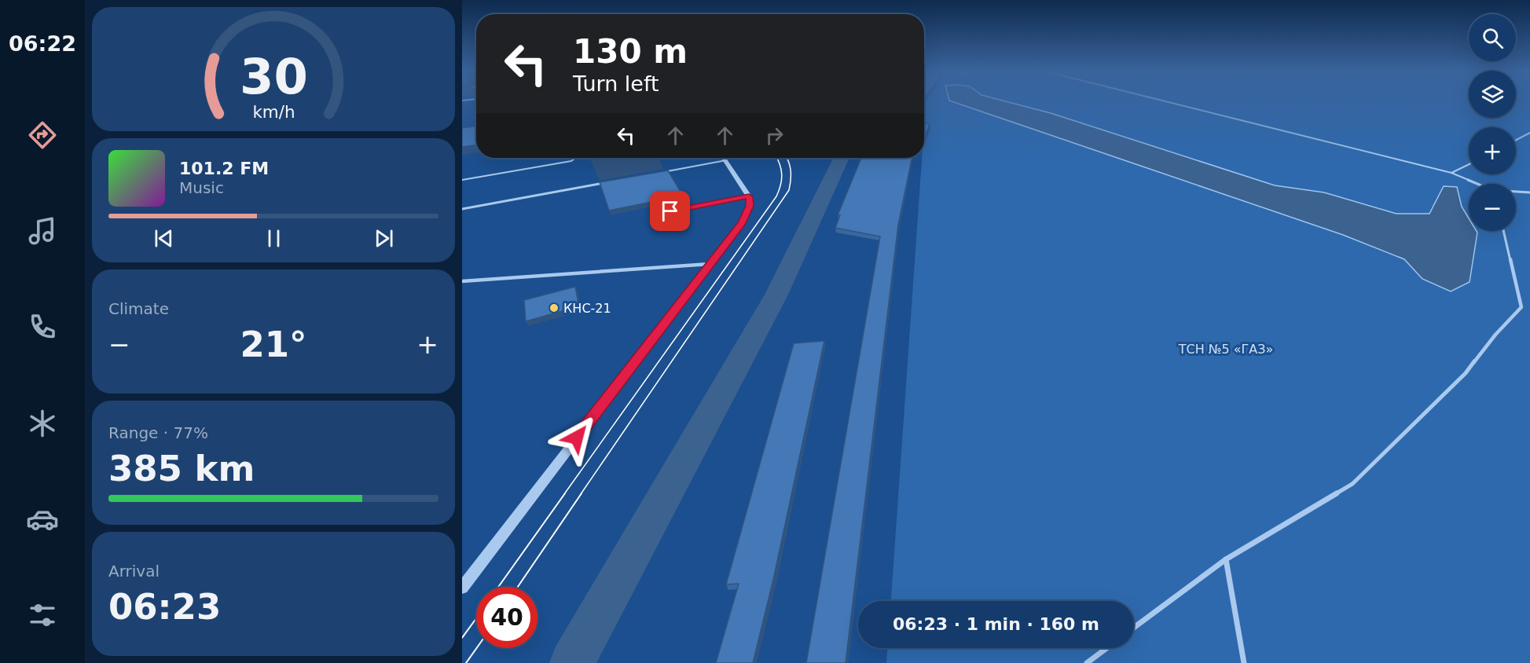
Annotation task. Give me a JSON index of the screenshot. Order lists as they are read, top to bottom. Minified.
{"parks":["ТСН №5 «ГАЗ»"],"places":["КНС-21"],"page":{"tabs":"06:22","map_buttons":["+","−"],"turn":["130 m","Turn left"],"song":["101.2 FM","Music"],"tile":["Climate",["Range · 77%","385 km"],["Arrival","06:23"]],"heat":["−","21°","+"],"limit":"40","trip":"06:23 · 1 min · 160 m","gauge":["30","km/h"]}}
